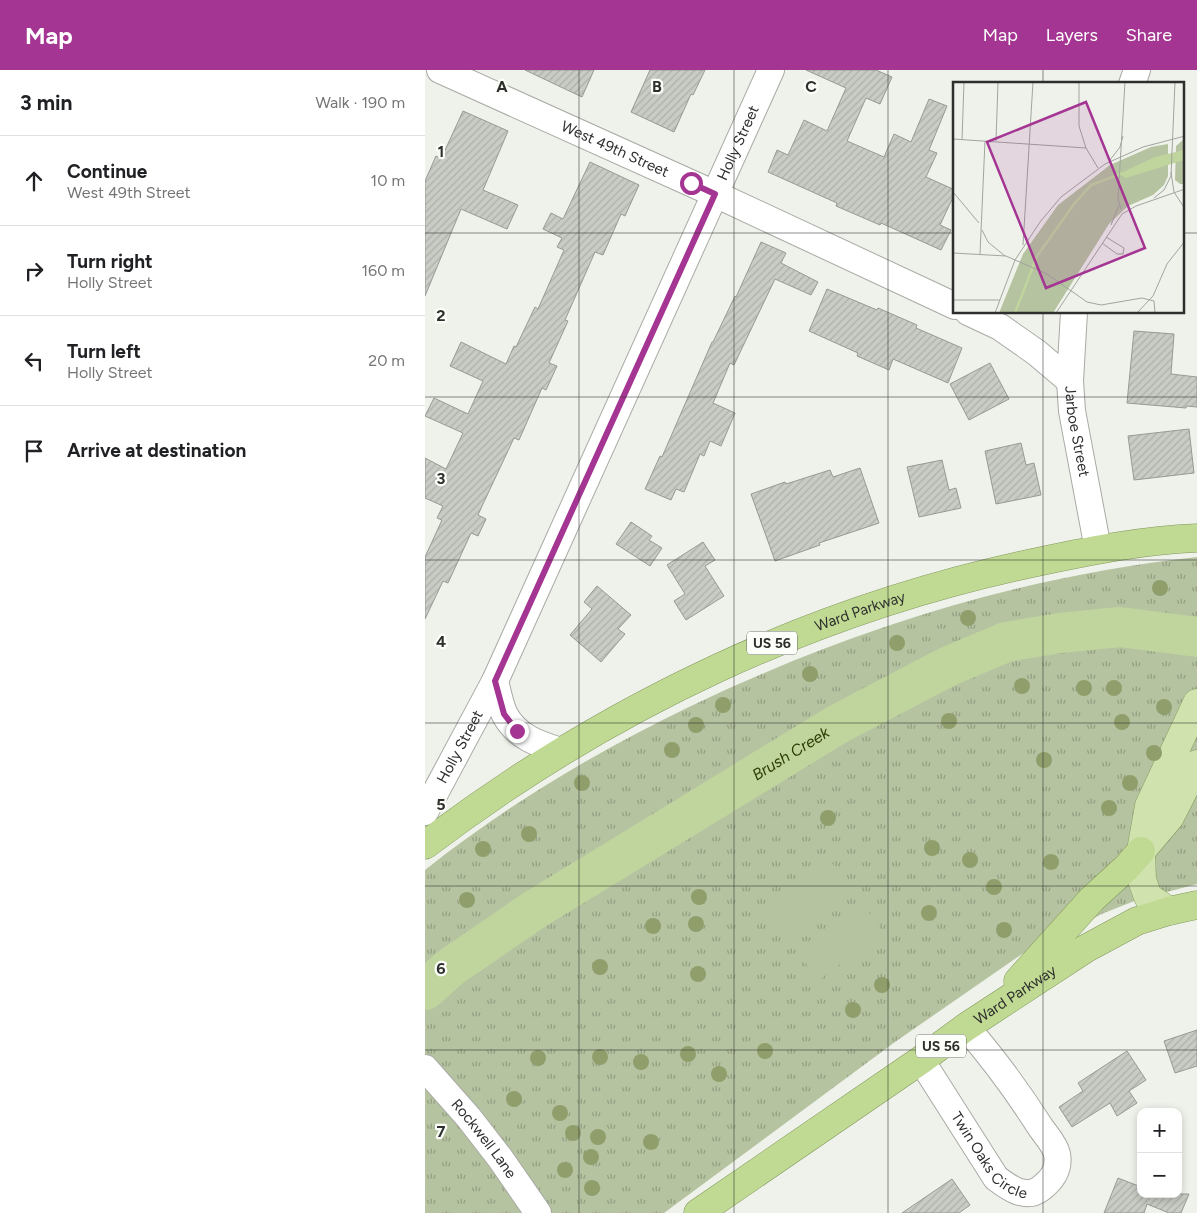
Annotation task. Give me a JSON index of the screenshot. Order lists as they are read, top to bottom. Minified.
{"streets":{"highway":["Ward Parkway","US 56"],"street":["Holly Street","West 49th Street","Jarboe Street","Rockwell Lane","Twin Oaks Circle"]},"crossings":[["Holly Street","West 49th Street"],["Holly Street","Ward Parkway"],["Jarboe Street","Ward Parkway"],["Ward Parkway","US 56"],["Ward Parkway","Twin Oaks Circle"]],"water":["Brush Creek"],"page":{"header":"Map","nav":["Map","Layers","Share"],"heading":["3 min","Walk · 190 m"],"list":[["Continue","West 49th Street","10 m"],["Turn right","Holly Street","160 m"],["Turn left","Holly Street","20 m"],"Arrive at destination"],"map_buttons":["+","−"]},"grid":{"columns":["A","B","C"],"rows":["1","2","3","4","5","6","7"]}}
